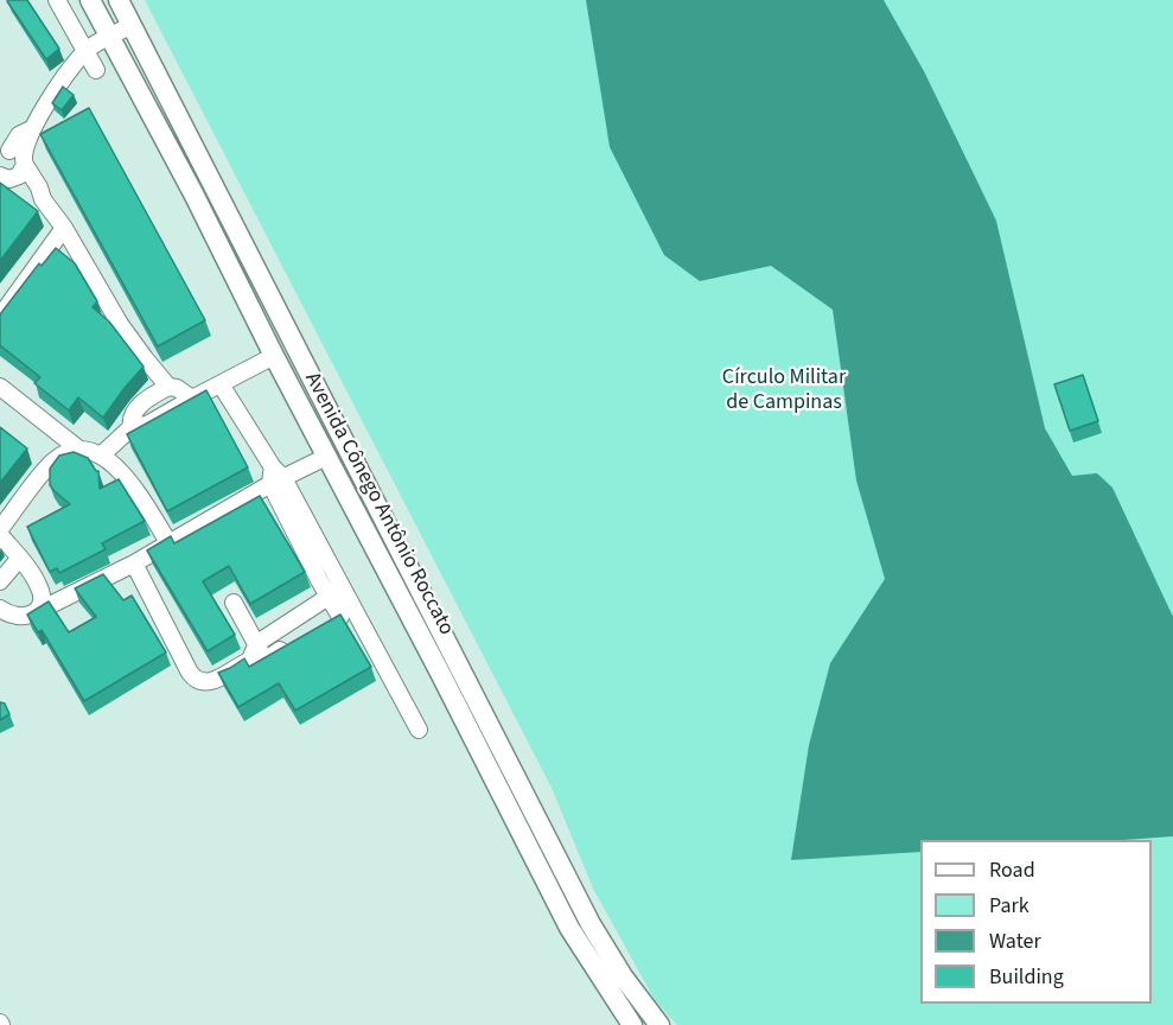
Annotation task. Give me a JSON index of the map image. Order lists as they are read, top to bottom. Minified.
{"streets":{"main road":["Avenida Cônego Antônio Roccato"]},"parks":["Círculo Militar de Campinas"],"legend":["Road","Park","Water","Building"]}
